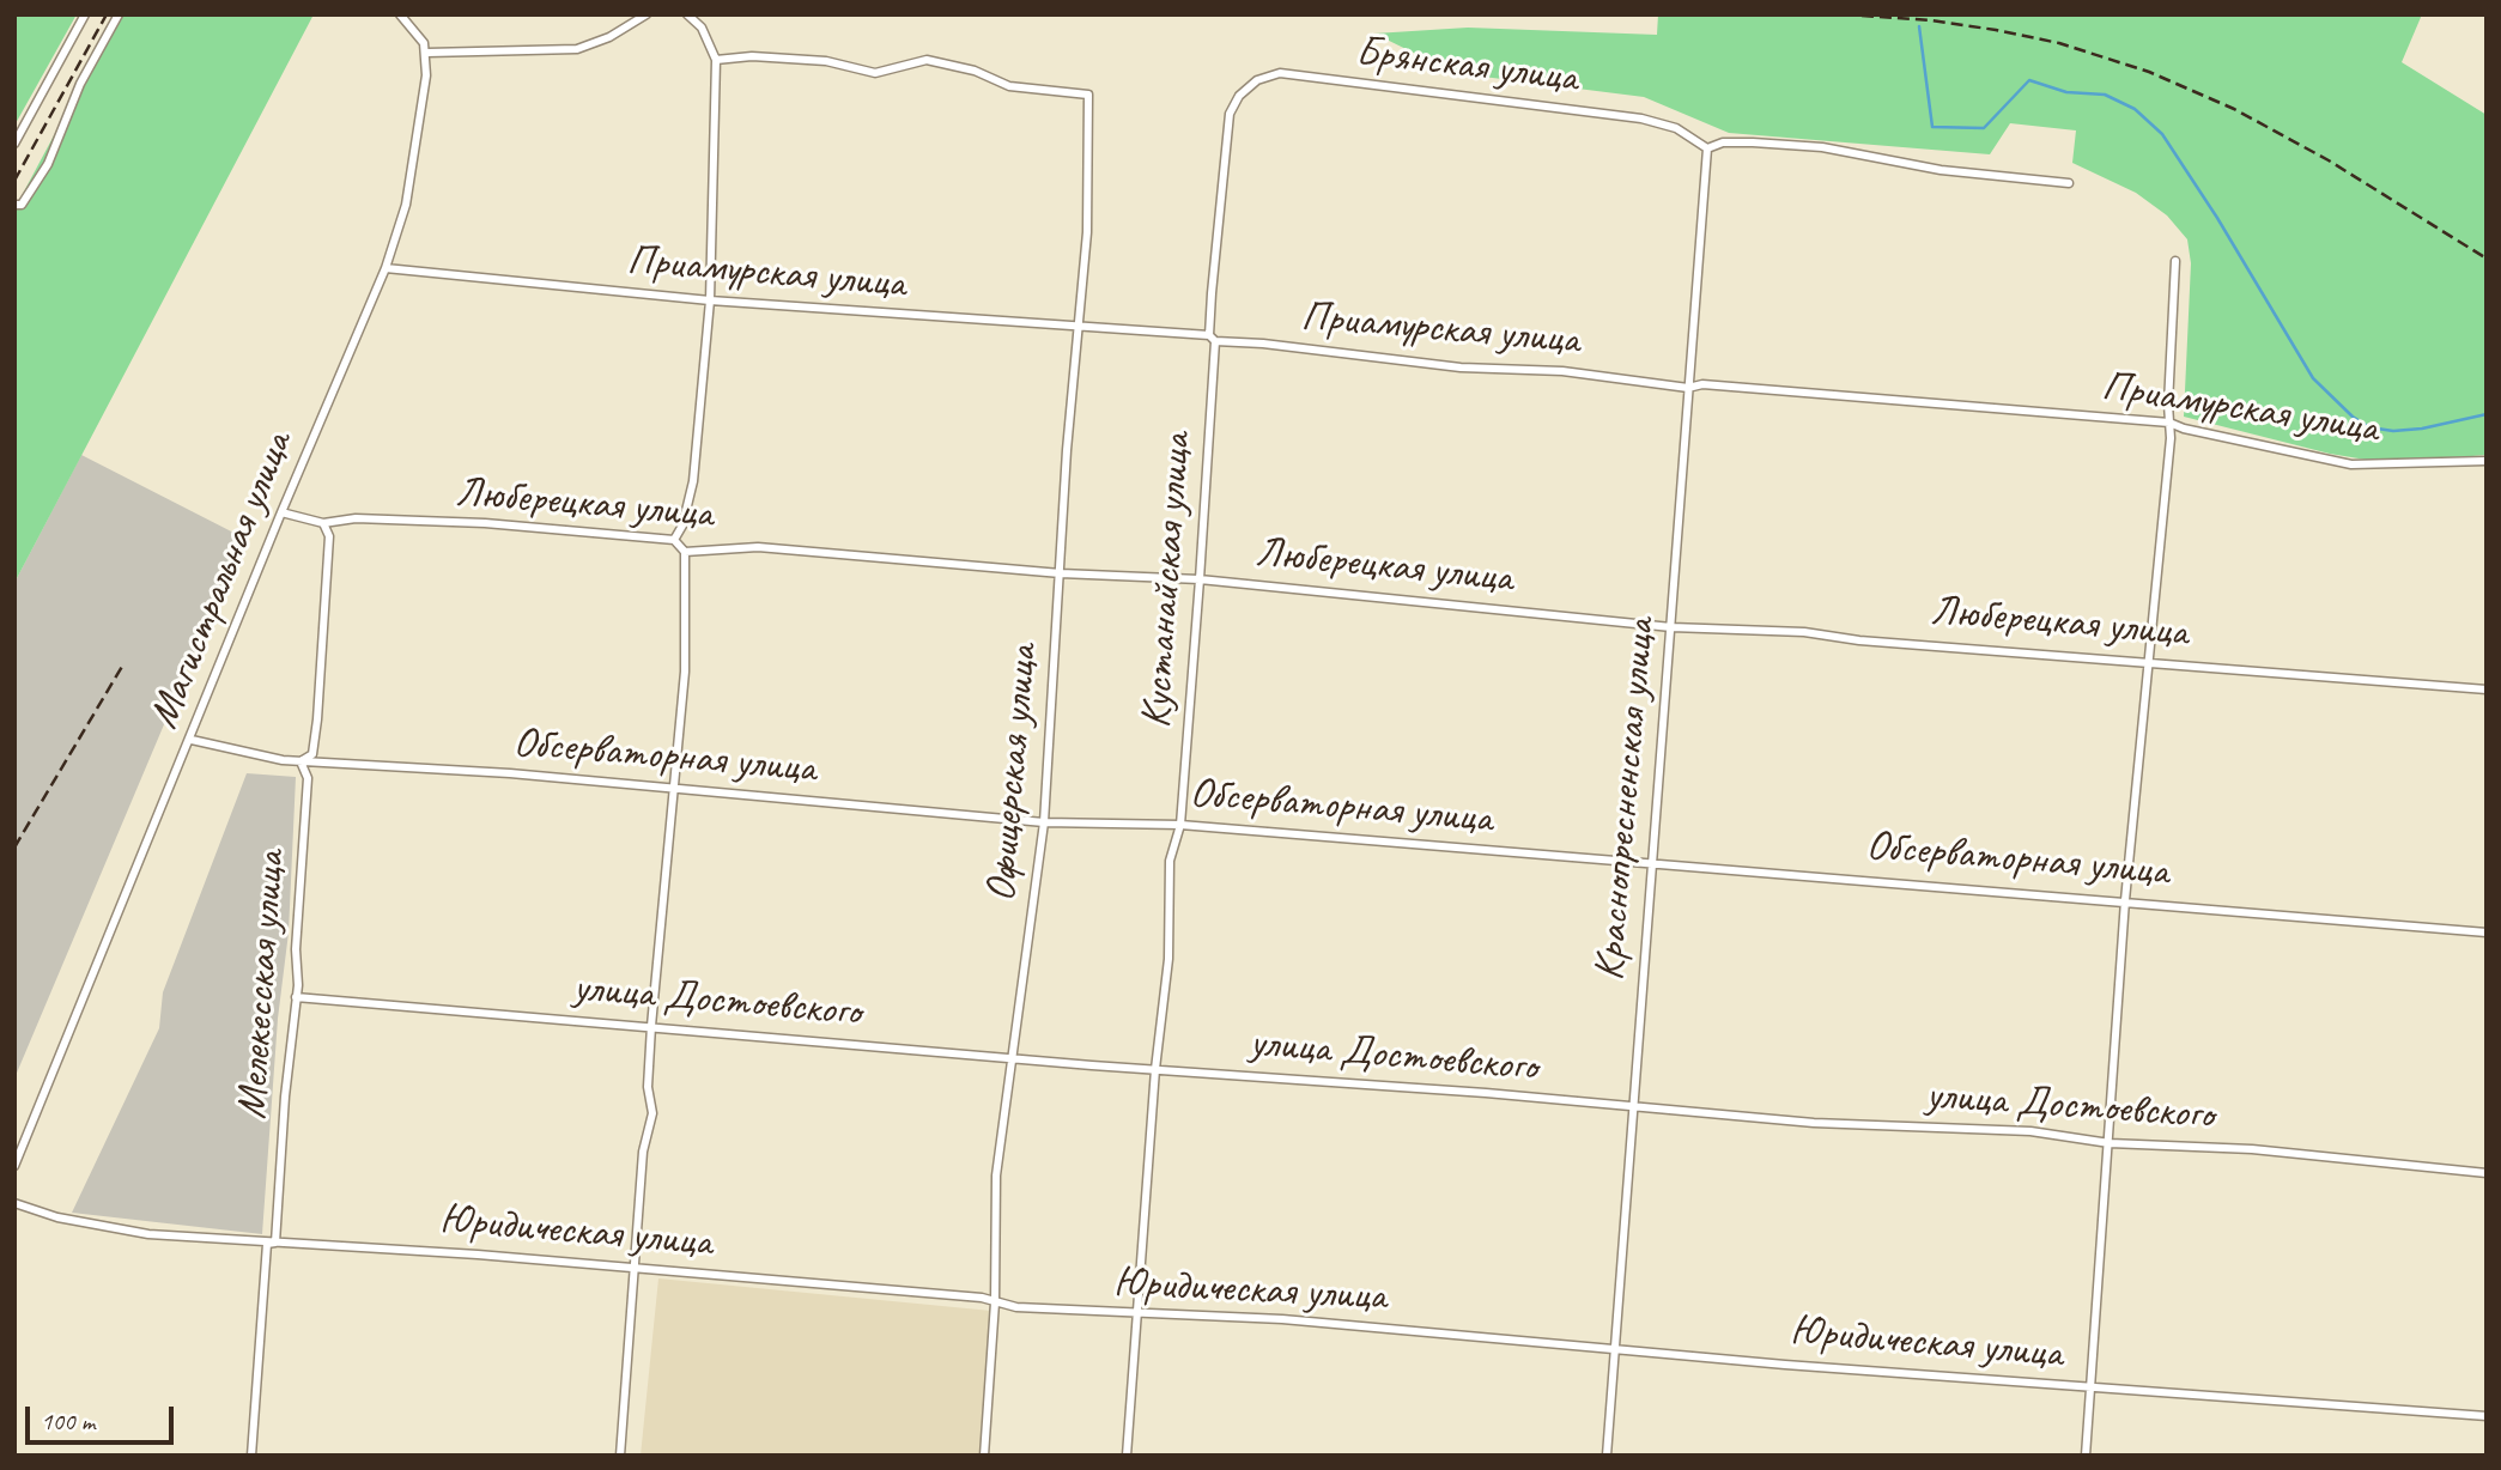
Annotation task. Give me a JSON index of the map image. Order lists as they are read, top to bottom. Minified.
{"streets":{"street":["Брянская улица","Приамурская улица","Люберецкая улица","Магистральная улица","Кустанайская улица","Обсерваторная улица","Офицерская улица","Краснопресненская улица","Мелекесская улица","улица Достоевского","Юридическая улица"]},"crossings":[["Брянская улица","Кустанайская улица"],["Брянская улица","Краснопресненская улица"],["Приамурская улица","Магистральная улица"],["Приамурская улица","Кустанайская улица"],["Приамурская улица","Офицерская улица"],["Приамурская улица","Краснопресненская улица"],["Люберецкая улица","Магистральная улица"],["Люберецкая улица","Кустанайская улица"],["Люберецкая улица","Офицерская улица"],["Люберецкая улица","Краснопресненская улица"],["Магистральная улица","Обсерваторная улица"],["Кустанайская улица","Обсерваторная улица"],["Кустанайская улица","улица Достоевского"],["Кустанайская улица","Юридическая улица"],["Обсерваторная улица","Офицерская улица"],["Обсерваторная улица","Краснопресненская улица"],["Обсерваторная улица","Мелекесская улица"],["Офицерская улица","улица Достоевского"],["Офицерская улица","Юридическая улица"],["Краснопресненская улица","улица Достоевского"],["Краснопресненская улица","Юридическая улица"],["Мелекесская улица","улица Достоевского"],["Мелекесская улица","Юридическая улица"]],"scale_bar":"100 m"}
